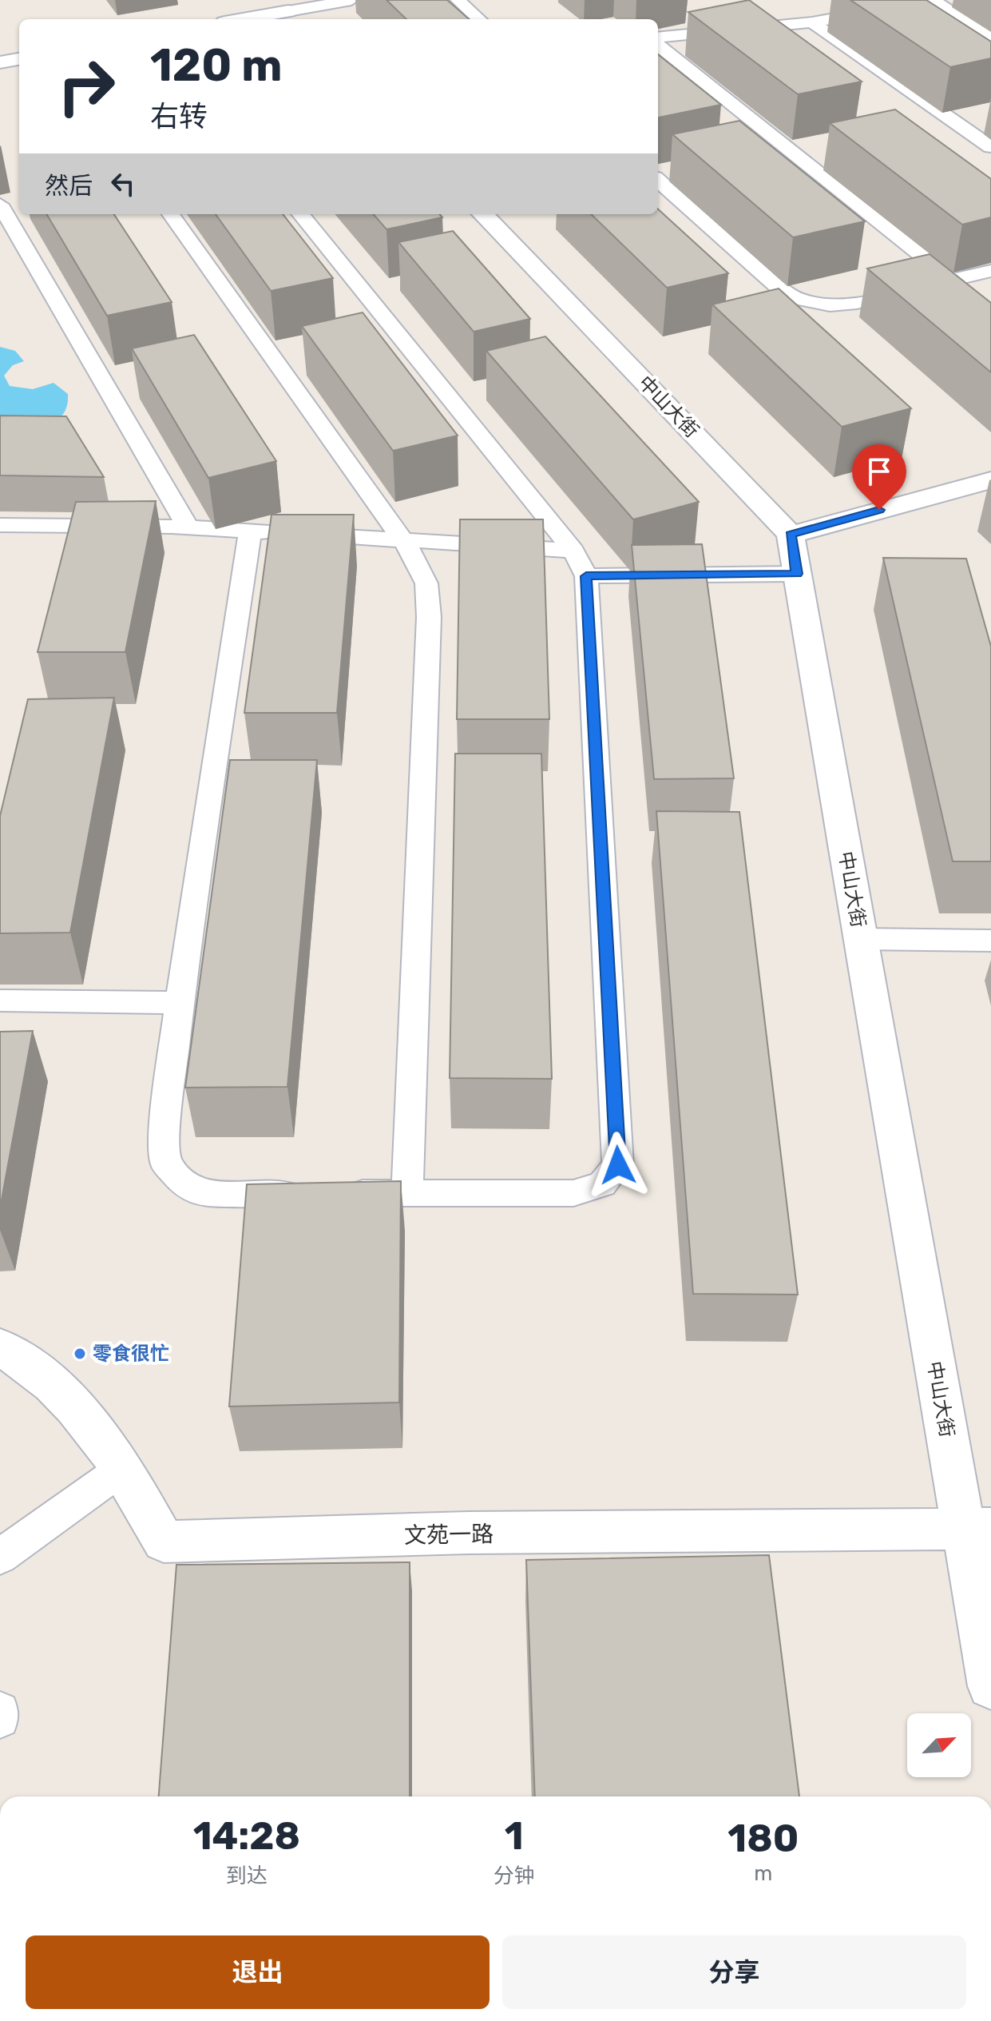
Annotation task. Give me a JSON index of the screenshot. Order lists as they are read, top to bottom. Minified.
{"streets":{"street":["中山大街","文苑一路"]},"crossings":[["中山大街","文苑一路"]],"places":["零食很忙"],"north":"top right","page":{"turn":["120 m","右转"],"then":"然后","eta":["14:28","到达","1","分钟","180","m"],"buttons":["退出","分享"]}}
